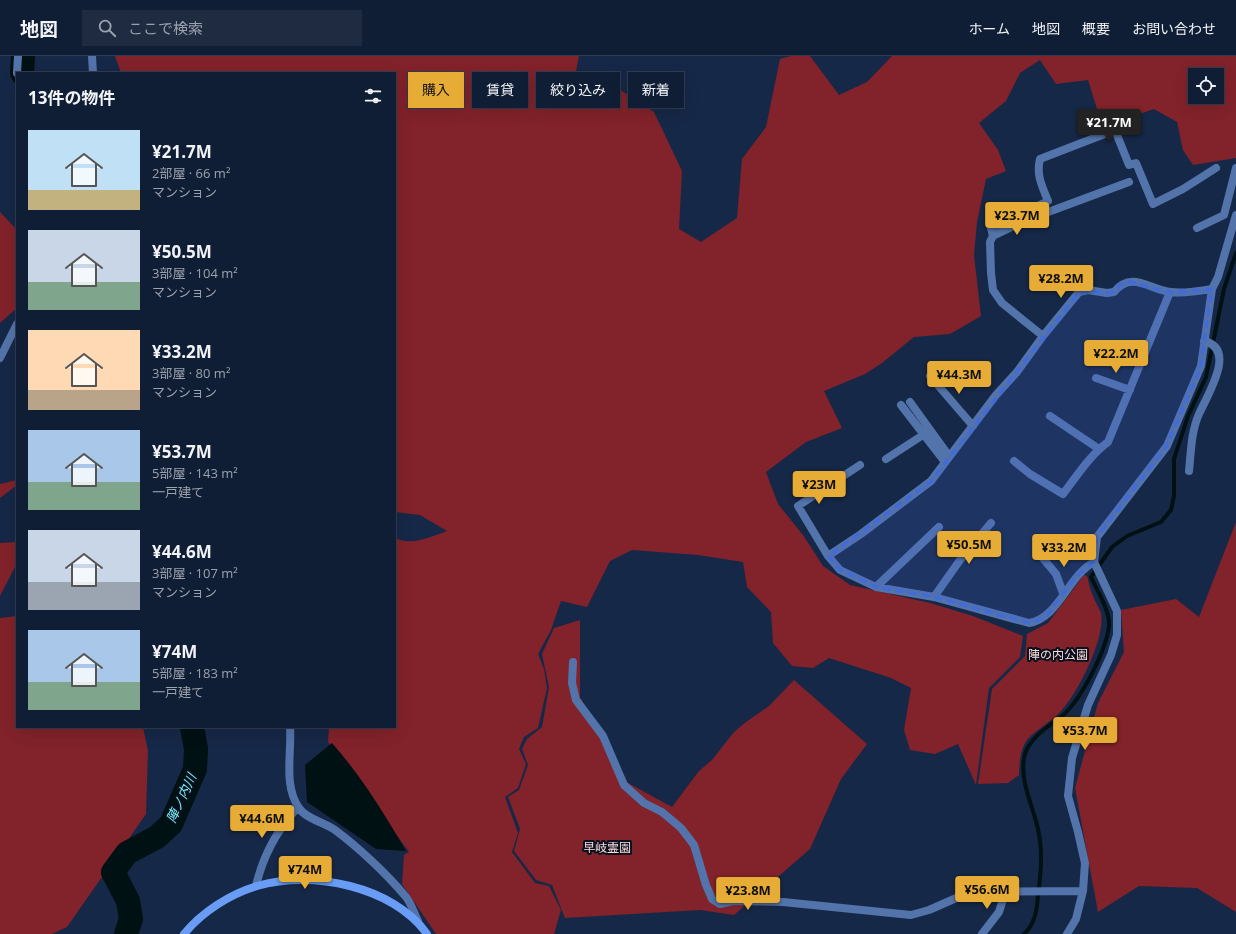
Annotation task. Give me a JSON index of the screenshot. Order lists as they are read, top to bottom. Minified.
{"water":["陣ノ内川"],"parks":["陣の内公園","早岐霊園"],"page":{"header":"地図","search":"ここで検索","nav":["ホーム","地図","概要","お問い合わせ"],"chip":["購入","賃貸","絞り込み","新着"],"heading":"13件の物件","price":["¥21.7M","¥23.7M","¥28.2M","¥22.2M","¥44.3M","¥23M","¥50.5M","¥33.2M","¥53.7M","¥44.6M","¥74M","¥56.6M","¥23.8M"],"list":[{"name":"¥21.7M","note":"2部屋 · 66 m² · マンション"},{"name":"¥50.5M","note":"3部屋 · 104 m² · マンション"},{"name":"¥33.2M","note":"3部屋 · 80 m² · マンション"},{"name":"¥53.7M","note":"5部屋 · 143 m² · 一戸建て"},{"name":"¥44.6M","note":"3部屋 · 107 m² · マンション"},{"name":"¥74M","note":"5部屋 · 183 m² · 一戸建て"}]}}
